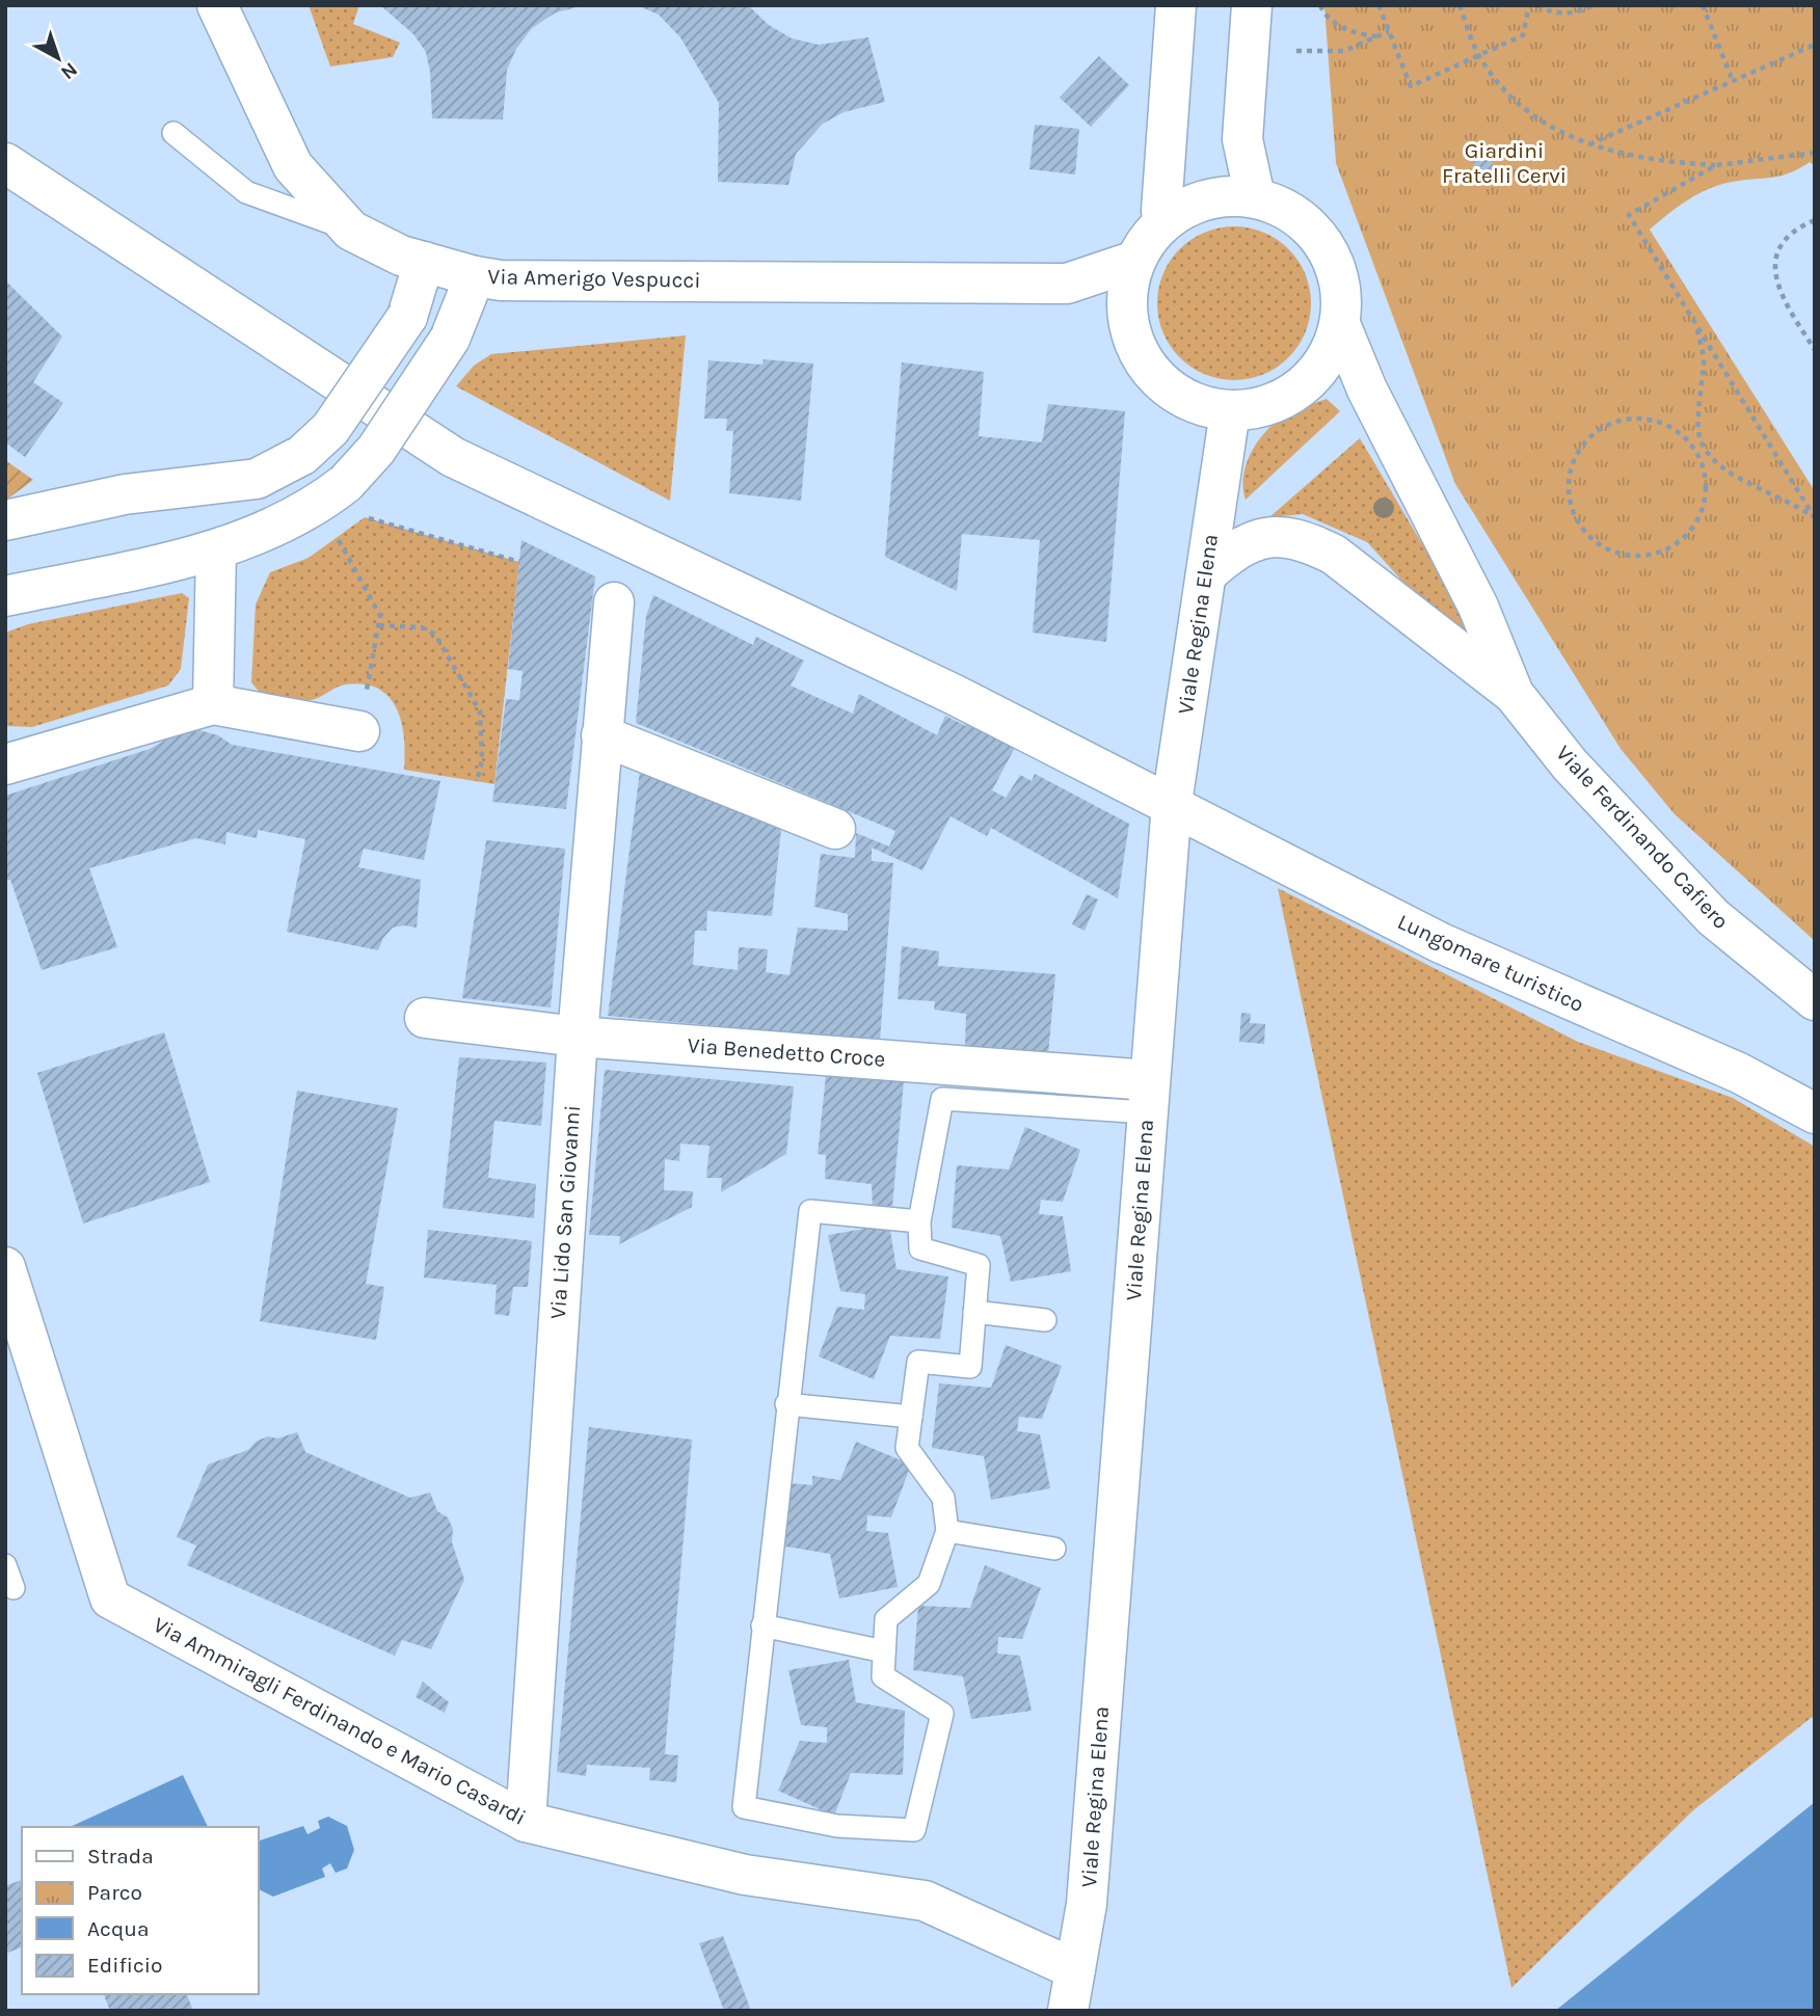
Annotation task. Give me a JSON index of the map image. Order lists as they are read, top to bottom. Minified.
{"streets":{"street":["Via Amerigo Vespucci","Viale Regina Elena","Viale Ferdinando Cafiero","Lungomare turistico","Via Benedetto Croce","Via Lido San Giovanni","Via Ammiragli Ferdinando e Mario Casardi"]},"crossings":[["Via Amerigo Vespucci","Viale Regina Elena"],["Via Amerigo Vespucci","Viale Ferdinando Cafiero"],["Viale Regina Elena","Viale Ferdinando Cafiero"],["Viale Regina Elena","Lungomare turistico"],["Viale Regina Elena","Via Benedetto Croce"],["Viale Regina Elena","Via Ammiragli Ferdinando e Mario Casardi"],["Via Benedetto Croce","Via Lido San Giovanni"],["Via Lido San Giovanni","Via Ammiragli Ferdinando e Mario Casardi"]],"parks":["Giardini Fratelli Cervi"],"legend":["Strada","Parco","Acqua","Edificio"],"north":"bottom right"}
